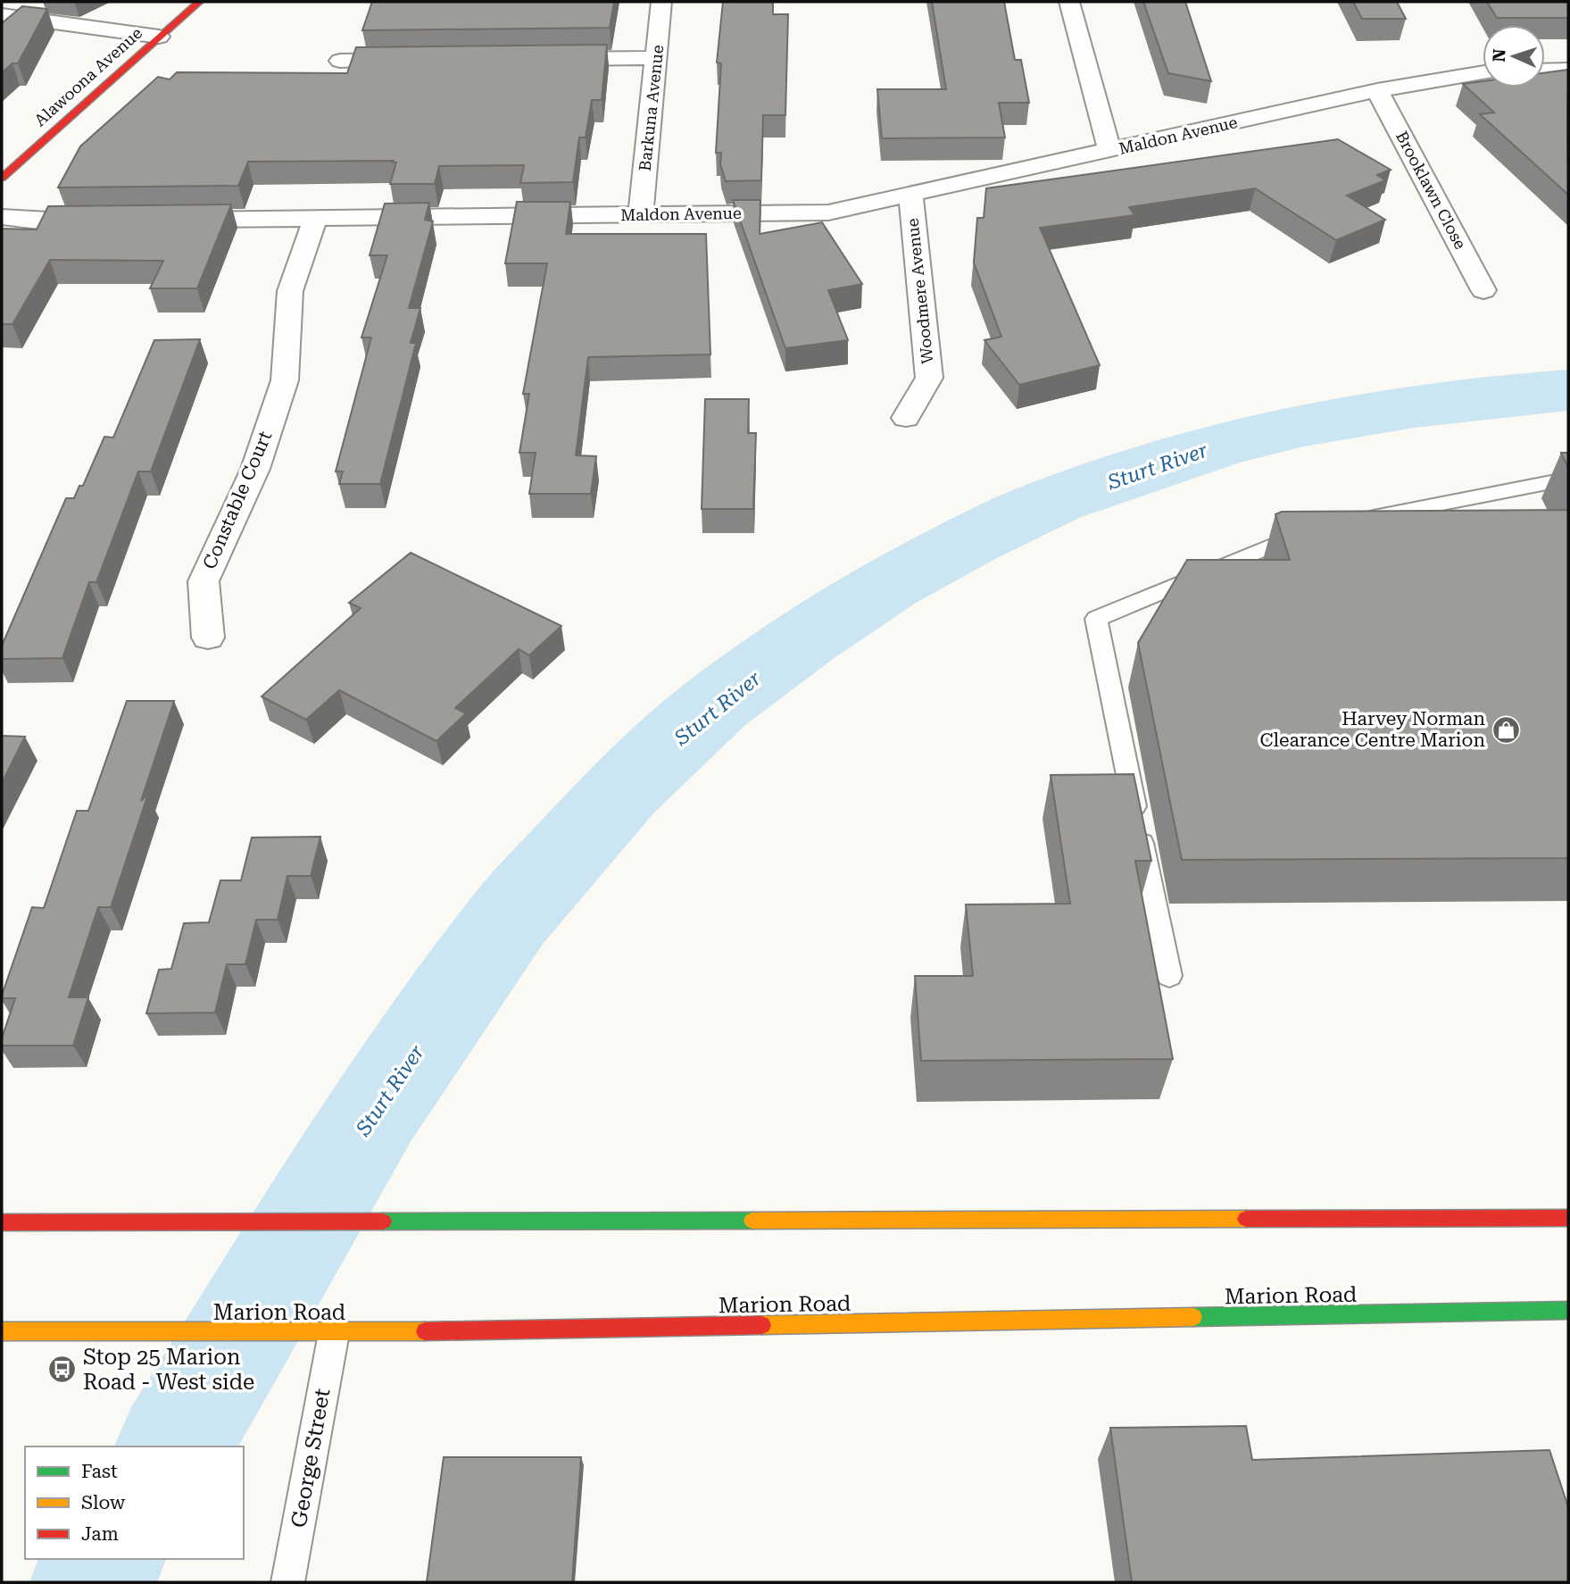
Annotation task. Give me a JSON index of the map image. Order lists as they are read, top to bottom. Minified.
{"streets":{"main road":["Alawoona Avenue","Marion Road"],"street":["Barkuna Avenue","Maldon Avenue","Brooklawn Close","Woodmere Avenue","Constable Court"],"lane":["George Street"]},"crossings":[["Barkuna Avenue","Maldon Avenue"],["Maldon Avenue","Brooklawn Close"],["Maldon Avenue","Woodmere Avenue"],["Maldon Avenue","Constable Court"],["Marion Road","George Street"]],"water":["Sturt River"],"places":{"shop":["Harvey Norman Clearance Centre Marion"],"bus stop":["Stop 25 Marion Road - West side"]},"legend":["Fast","Slow","Jam"],"north":"left"}
